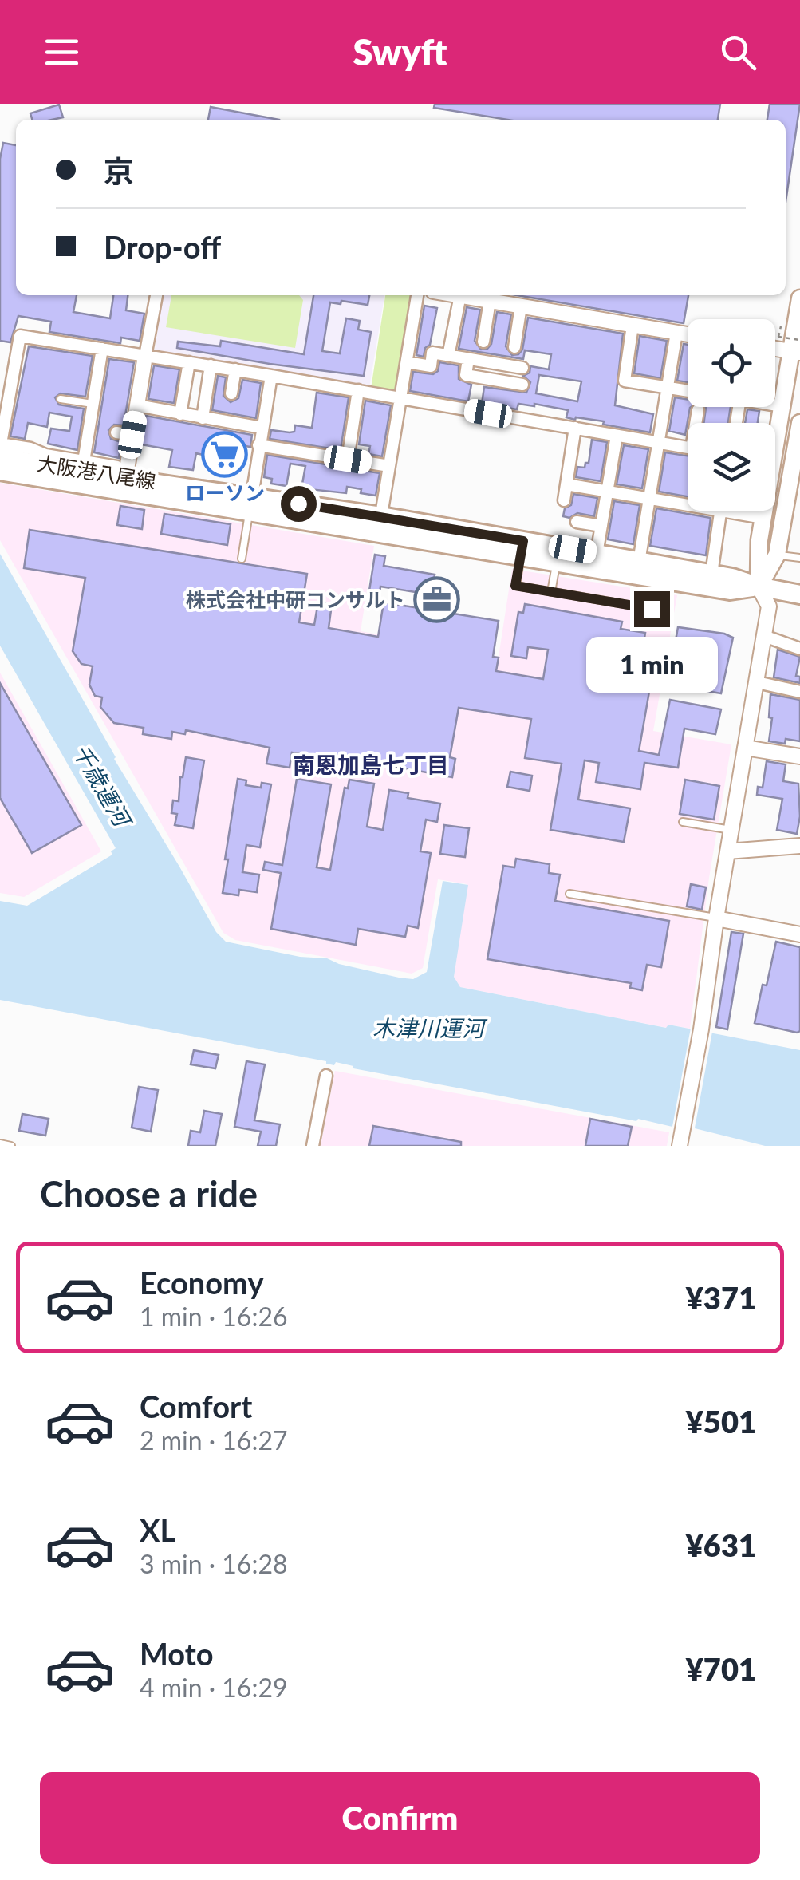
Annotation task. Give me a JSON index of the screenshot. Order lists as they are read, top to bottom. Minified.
{"streets":{"main road":["大阪港八尾線"]},"districts":["南恩加島七丁目"],"water":["千歳運河","木津川運河"],"places":{"supermarket":["ローソン"],"office":["株式会社中研コンサルト"]},"page":{"header":"Swyft","banner":["京","Drop-off"],"bubble":"1 min","heading":"Choose a ride","list":[{"name":"Economy","note":"1 min · 16:26","value":"¥371"},{"name":"Comfort","note":"2 min · 16:27","value":"¥501"},{"name":"XL","note":"3 min · 16:28","value":"¥631"},{"name":"Moto","note":"4 min · 16:29","value":"¥701"}],"buttons":"Confirm"}}
